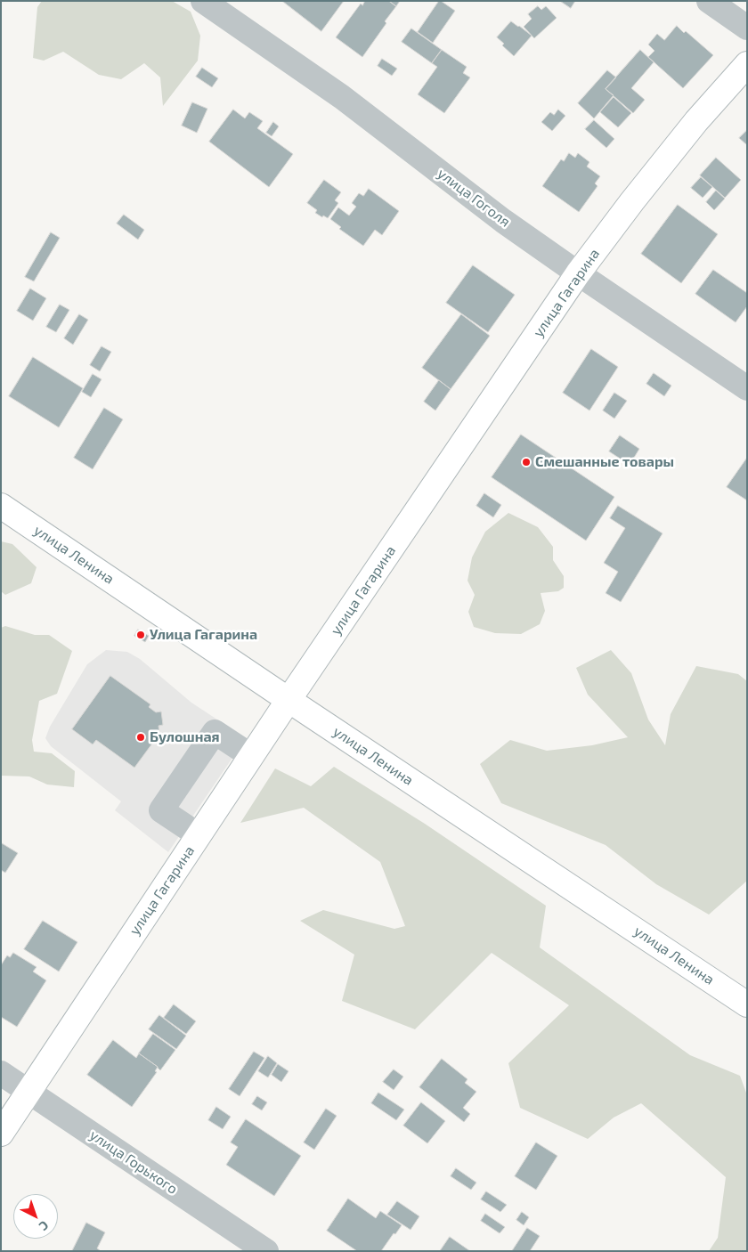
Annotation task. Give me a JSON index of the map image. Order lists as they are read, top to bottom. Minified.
{"streets":{"main road":["улица Гагарина","улица Ленина"],"street":["улица Гоголя","улица Горького"]},"crossings":[["улица Гоголя","улица Гагарина"],["улица Гагарина","улица Ленина"],["улица Гагарина","улица Горького"]],"places":["Смешанные товары","Улица Гагарина","Булошная"],"north":"bottom right"}
